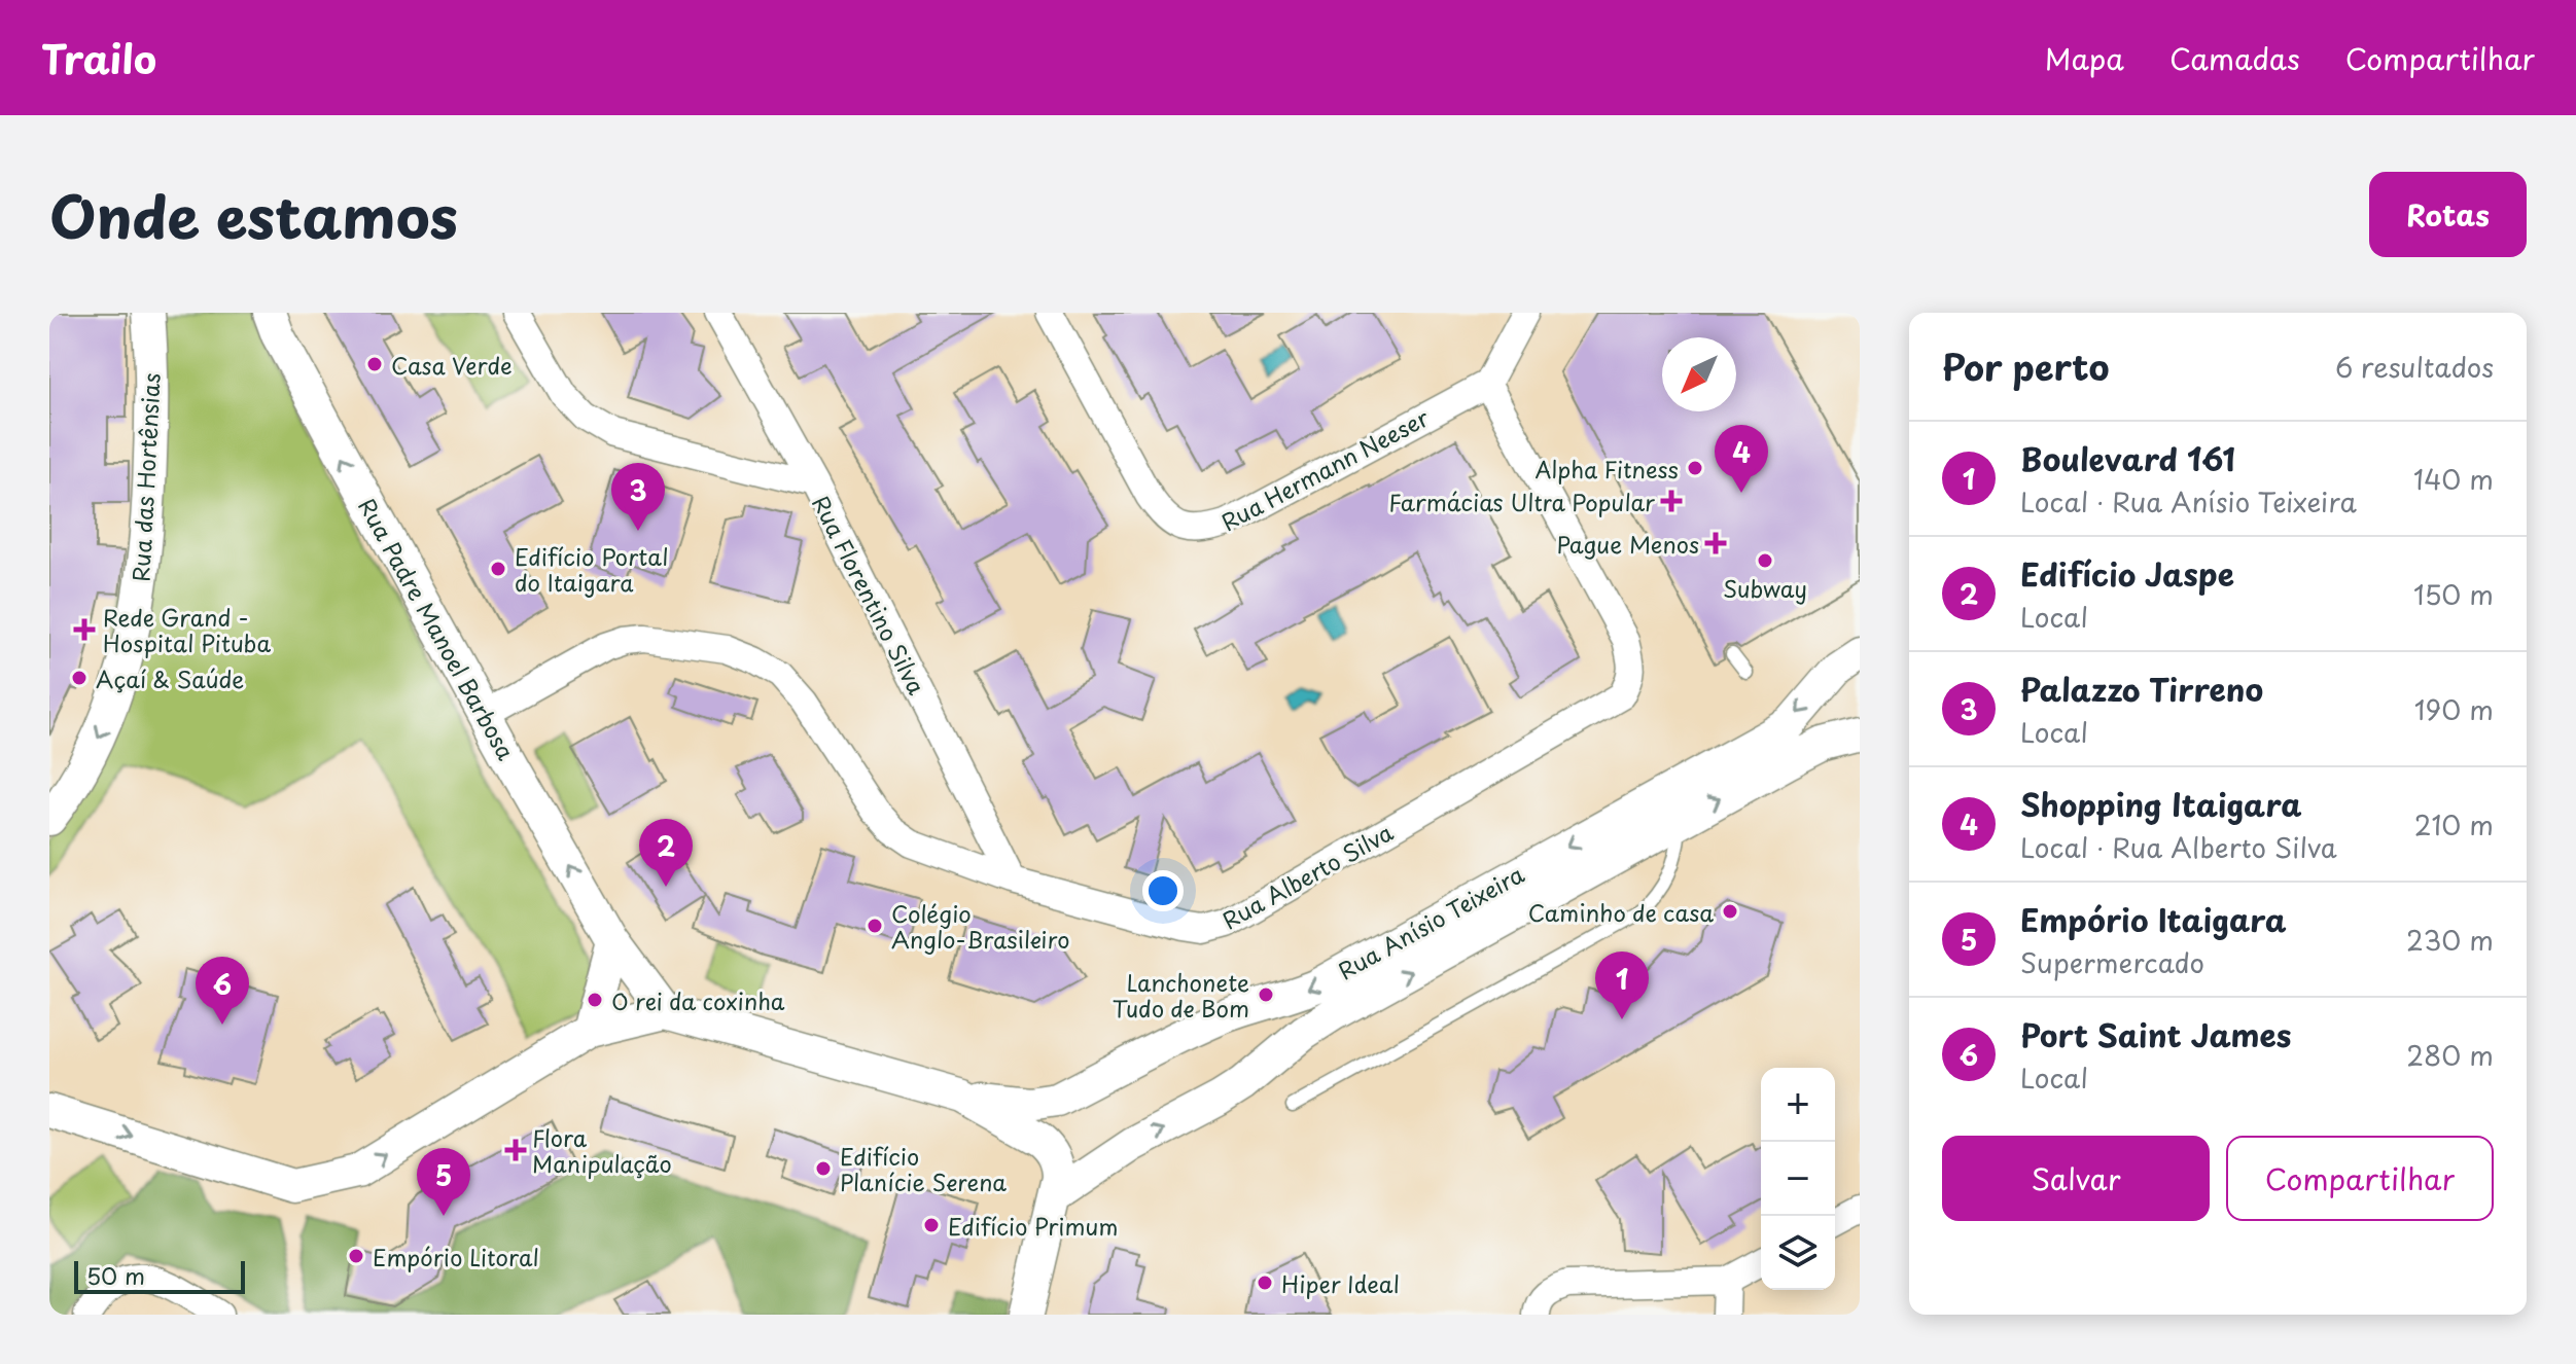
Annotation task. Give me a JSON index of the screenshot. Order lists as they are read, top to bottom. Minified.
{"streets":{"street":["Rua Hermann Neeser","Rua das Hortênsias","Rua Florentino Silva","Rua Padre Manoel Barbosa","Rua Alberto Silva","Rua Anísio Teixeira"]},"crossings":[["Rua Hermann Neeser","Rua Alberto Silva"],["Rua Florentino Silva","Rua Alberto Silva"],["Rua Padre Manoel Barbosa","Rua Alberto Silva"]],"one_way":["Rua das Hortênsias","Rua Padre Manoel Barbosa"],"places":{"other":["Casa Verde","Alpha Fitness","Subway","Edifício Portal do Itaigara","Açaí & Saúde","Caminho de casa","Colégio Anglo-Brasileiro","Lanchonete Tudo de Bom","O rei da coxinha","Edifício Planície Serena","Edifício Primum","Empório Litoral","Hiper Ideal"],"health":["Farmácias Ultra Popular","Pague Menos","Rede Grand - Hospital Pituba","Flora Manipulação"]},"scale_bar":"50 m","north":"bottom left","page":{"header":"Trailo","nav":["Mapa","Camadas","Compartilhar"],"title":"Onde estamos","buttons":["Rotas",["Salvar","Compartilhar"]],"heading":["Por perto","6 resultados"],"list":[{"mark":"1","name":"Boulevard 161","note":"Local · Rua Anísio Teixeira","value":"140 m"},{"mark":"2","name":"Edifício Jaspe","note":"Local","value":"150 m"},{"mark":"3","name":"Palazzo Tirreno","note":"Local","value":"190 m"},{"mark":"4","name":"Shopping Itaigara","note":"Local · Rua Alberto Silva","value":"210 m"},{"mark":"5","name":"Empório Itaigara","note":"Supermercado","value":"230 m"},{"mark":"6","name":"Port Saint James","note":"Local","value":"280 m"}],"pins":["4","3","2","1","6","5"],"map_buttons":["+","−"],"scale":"50 m"}}
